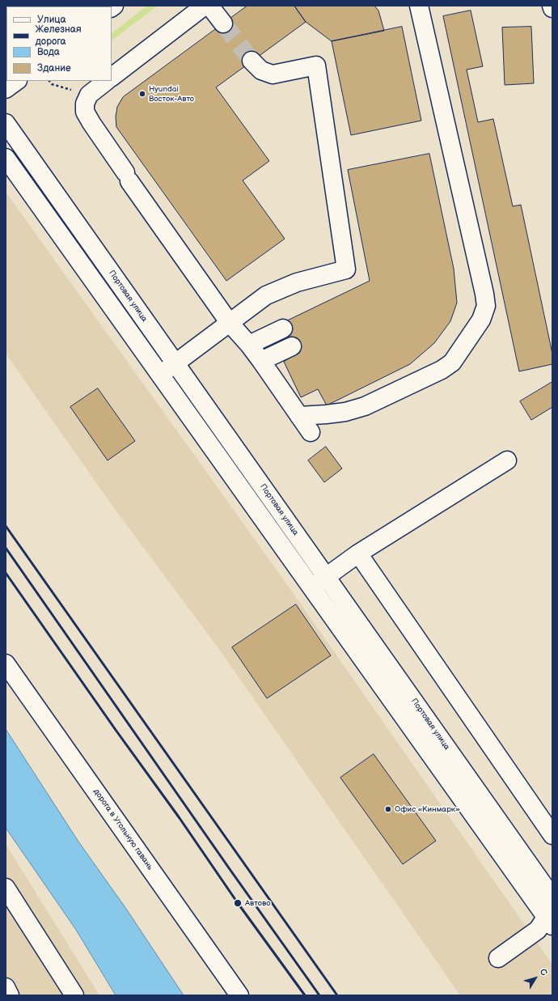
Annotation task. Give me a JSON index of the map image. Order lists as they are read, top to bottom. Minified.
{"streets":{"street":["Портовая улица","дорога в Угольную гавань"]},"places":["Hyundai Восток-Авто","Офис «Кинмарк»","Автово"],"legend":["Улица","Железная дорога","Вода","Здание"],"north":"top right"}
